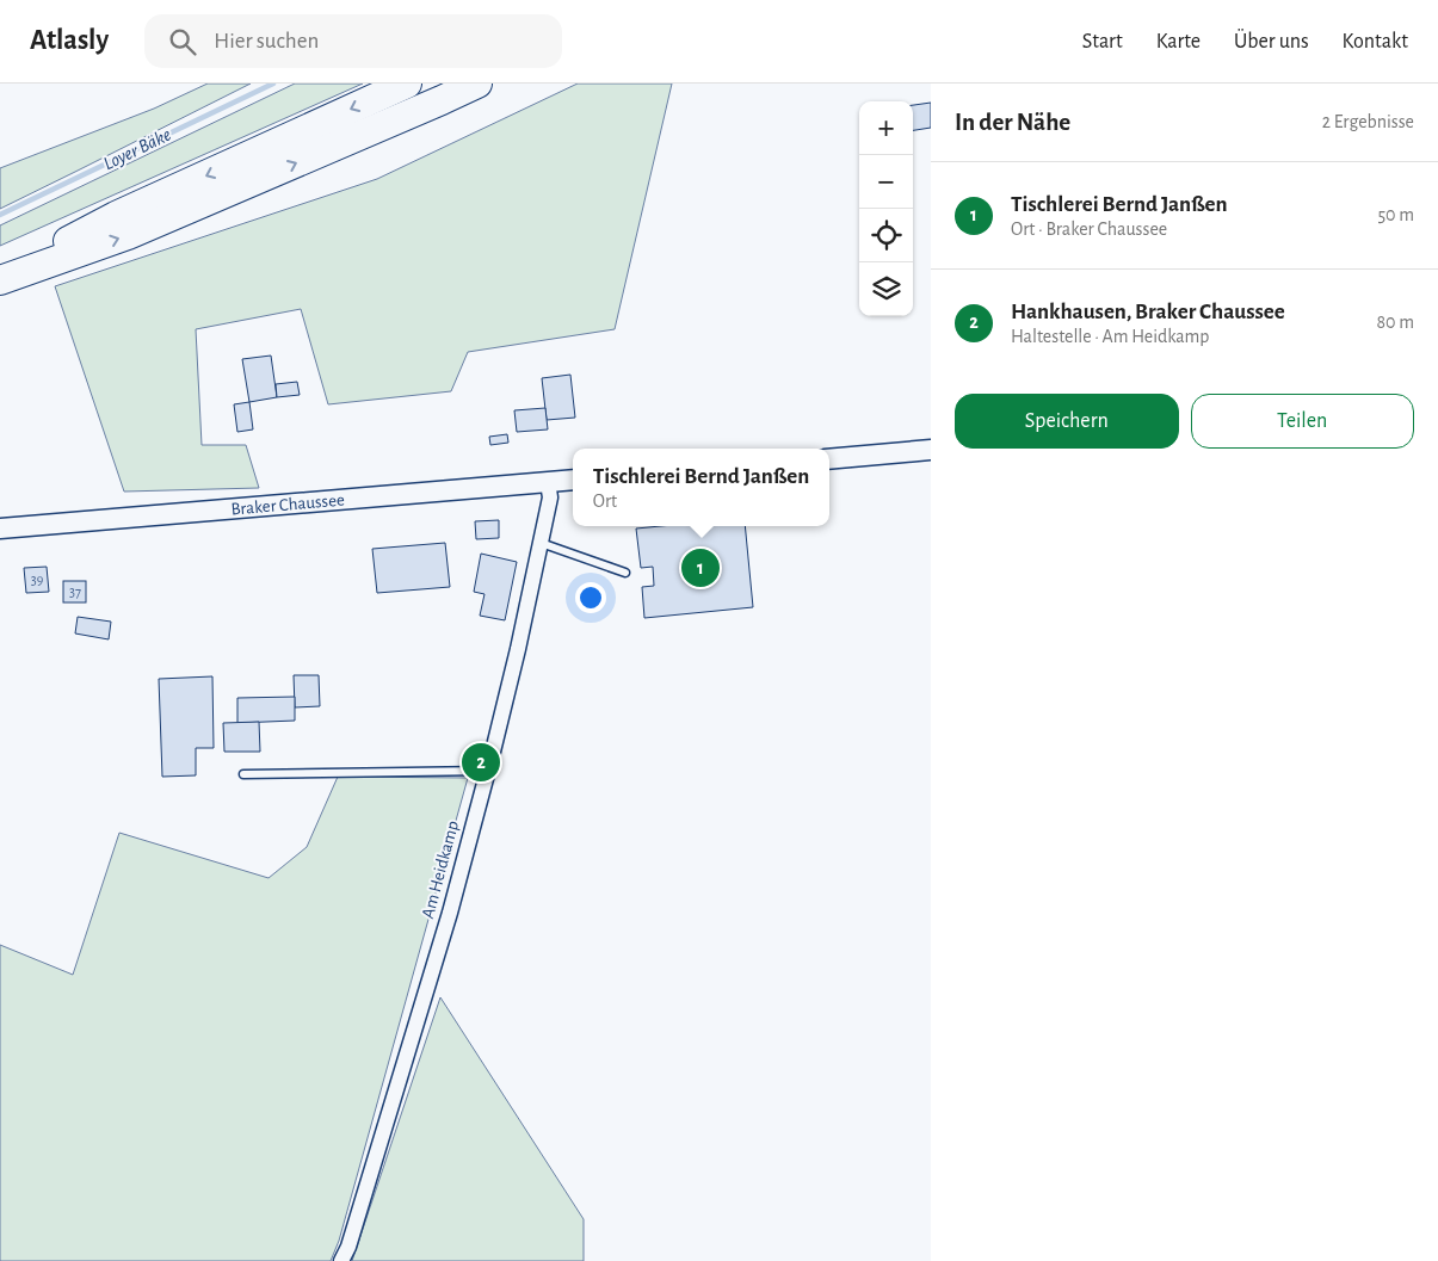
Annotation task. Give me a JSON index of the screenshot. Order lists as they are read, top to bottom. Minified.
{"streets":{"street":["Braker Chaussee","Am Heidkamp"]},"crossings":[["Braker Chaussee","Am Heidkamp"]],"water":["Loyer Bäke"],"house_numbers":["39","37"],"page":{"header":"Atlasly","search":"Hier suchen","nav":["Start","Karte","Über uns","Kontakt"],"heading":["In der Nähe","2 Ergebnisse"],"map_buttons":["+","−"],"list":[{"mark":"1","name":"Tischlerei Bernd Janßen","note":"Ort · Braker Chaussee","value":"50 m"},{"mark":"2","name":"Hankhausen, Braker Chaussee","note":"Haltestelle · Am Heidkamp","value":"80 m"}],"buttons":["Speichern","Teilen"],"popup":["Tischlerei Bernd Janßen","Ort"],"pins":["1","2"]}}
